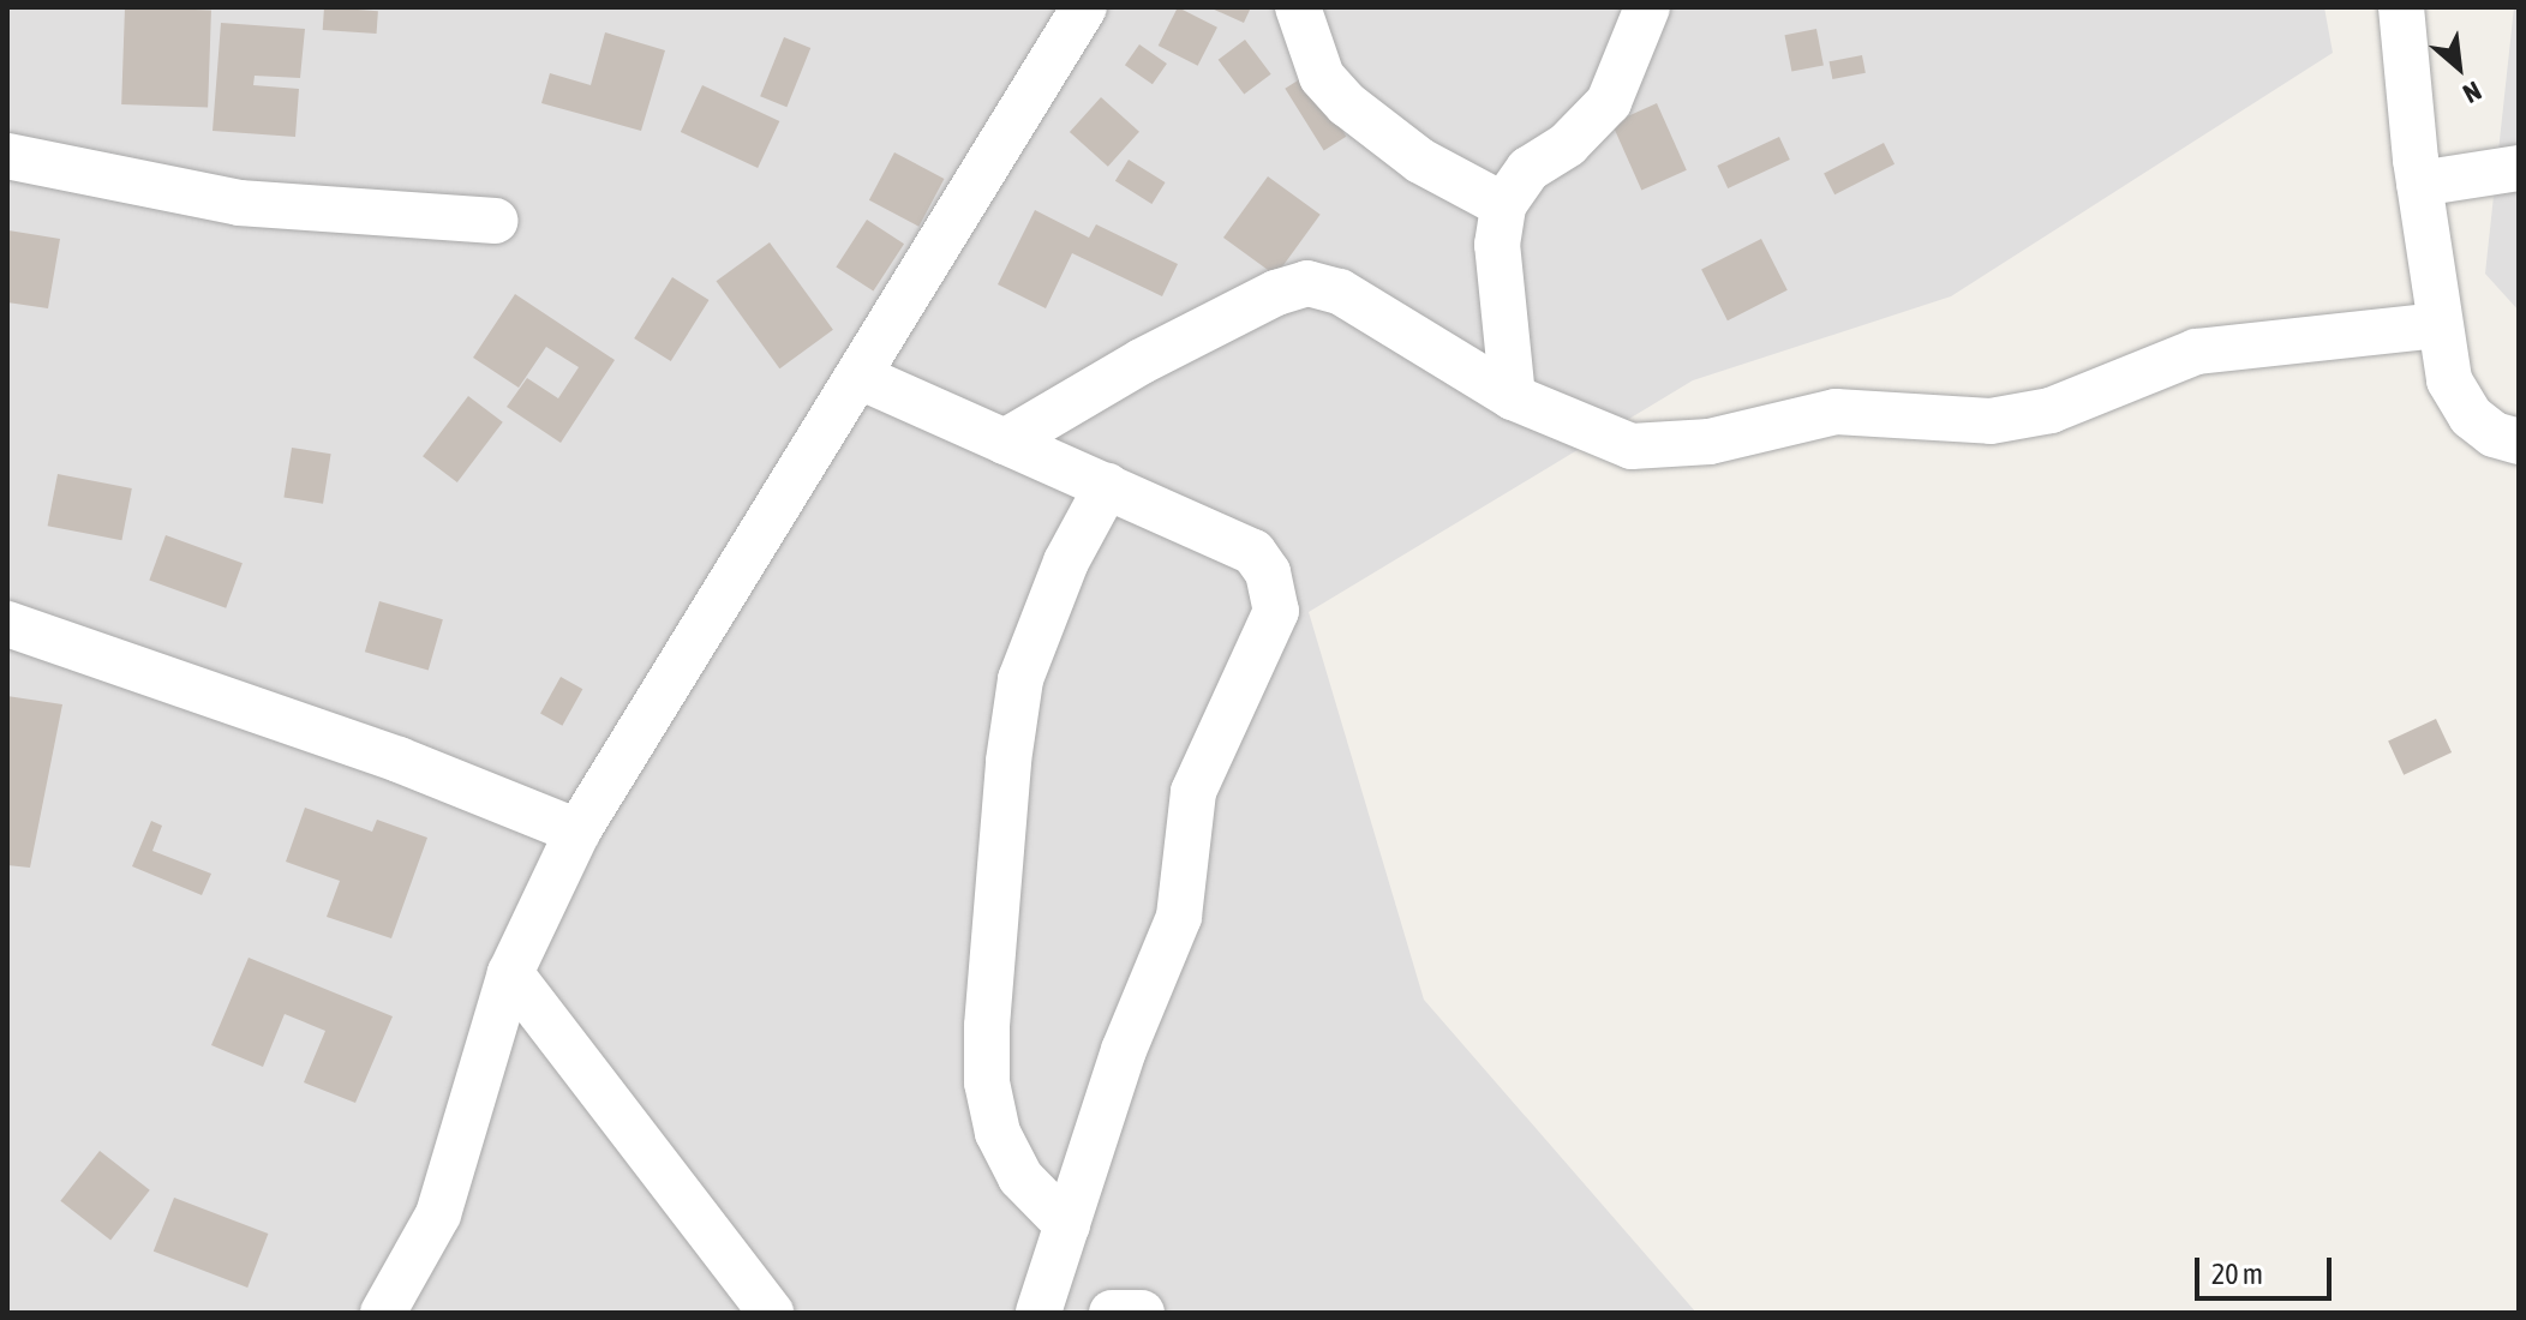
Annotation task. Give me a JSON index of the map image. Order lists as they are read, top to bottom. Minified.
{"scale_bar":"20 m","north":"bottom right"}
